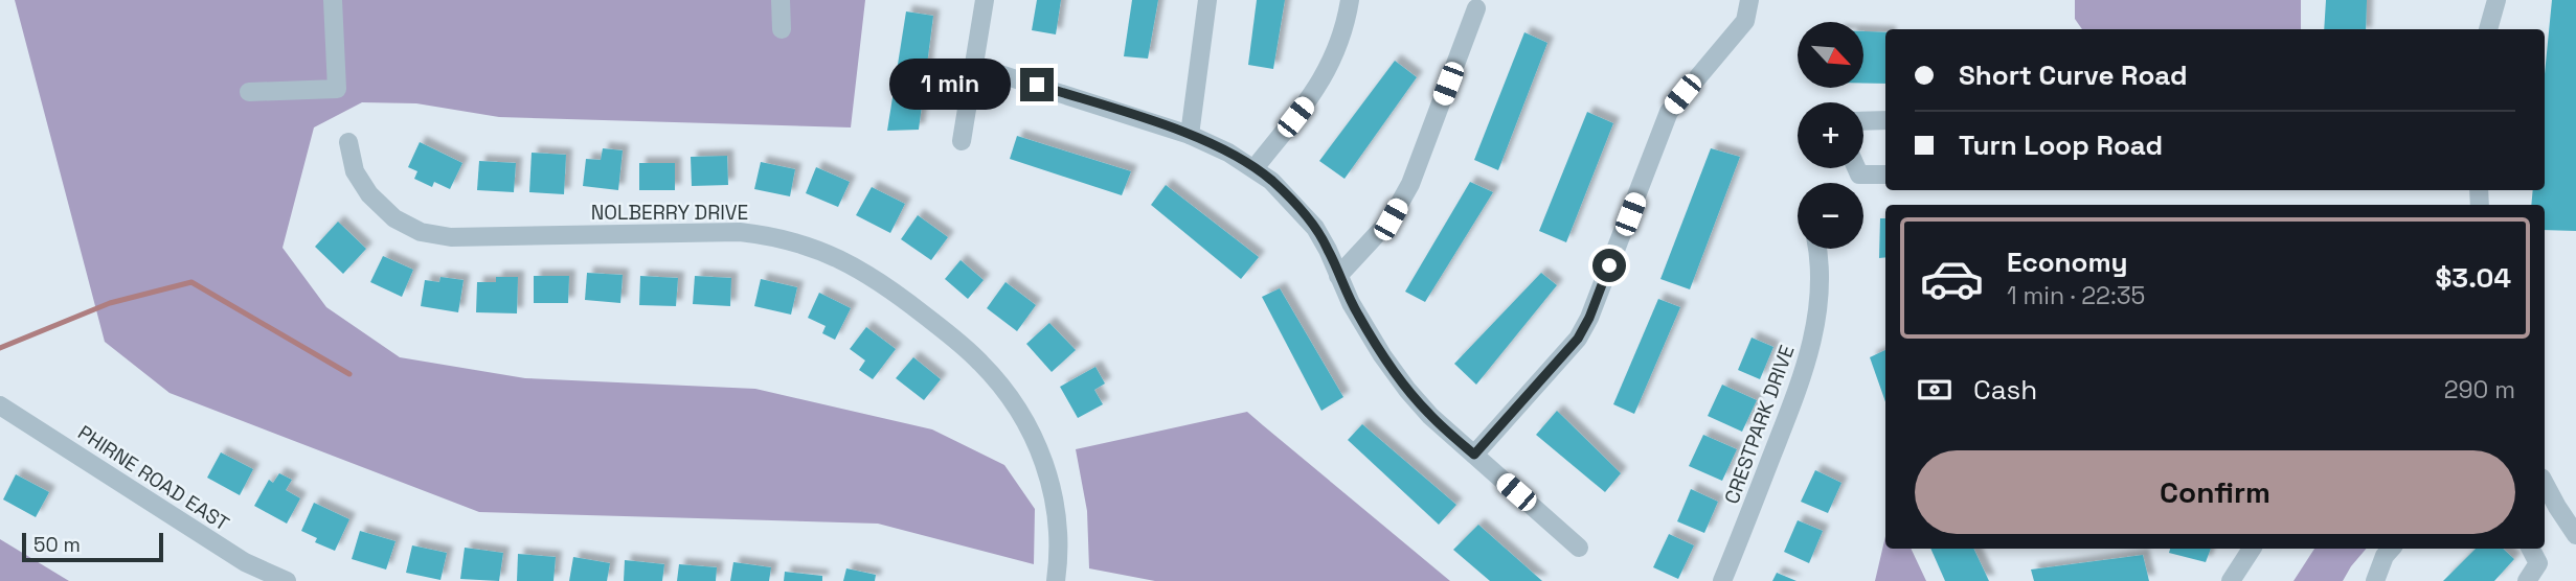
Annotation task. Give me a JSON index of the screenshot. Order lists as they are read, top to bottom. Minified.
{"streets":{"street":["NOLBERRY DRIVE","CRESTPARK DRIVE","PHIRNE ROAD EAST"]},"scale_bar":"50 m","north":"bottom right","page":{"map_buttons":["+","−"],"banner":["Short Curve Road","Turn Loop Road"],"bubble":"1 min","list":[{"name":"Economy","note":"1 min · 22:35","value":"$3.04"}],"pay":["Cash","290 m"],"buttons":"Confirm","scale":"50 m"}}
